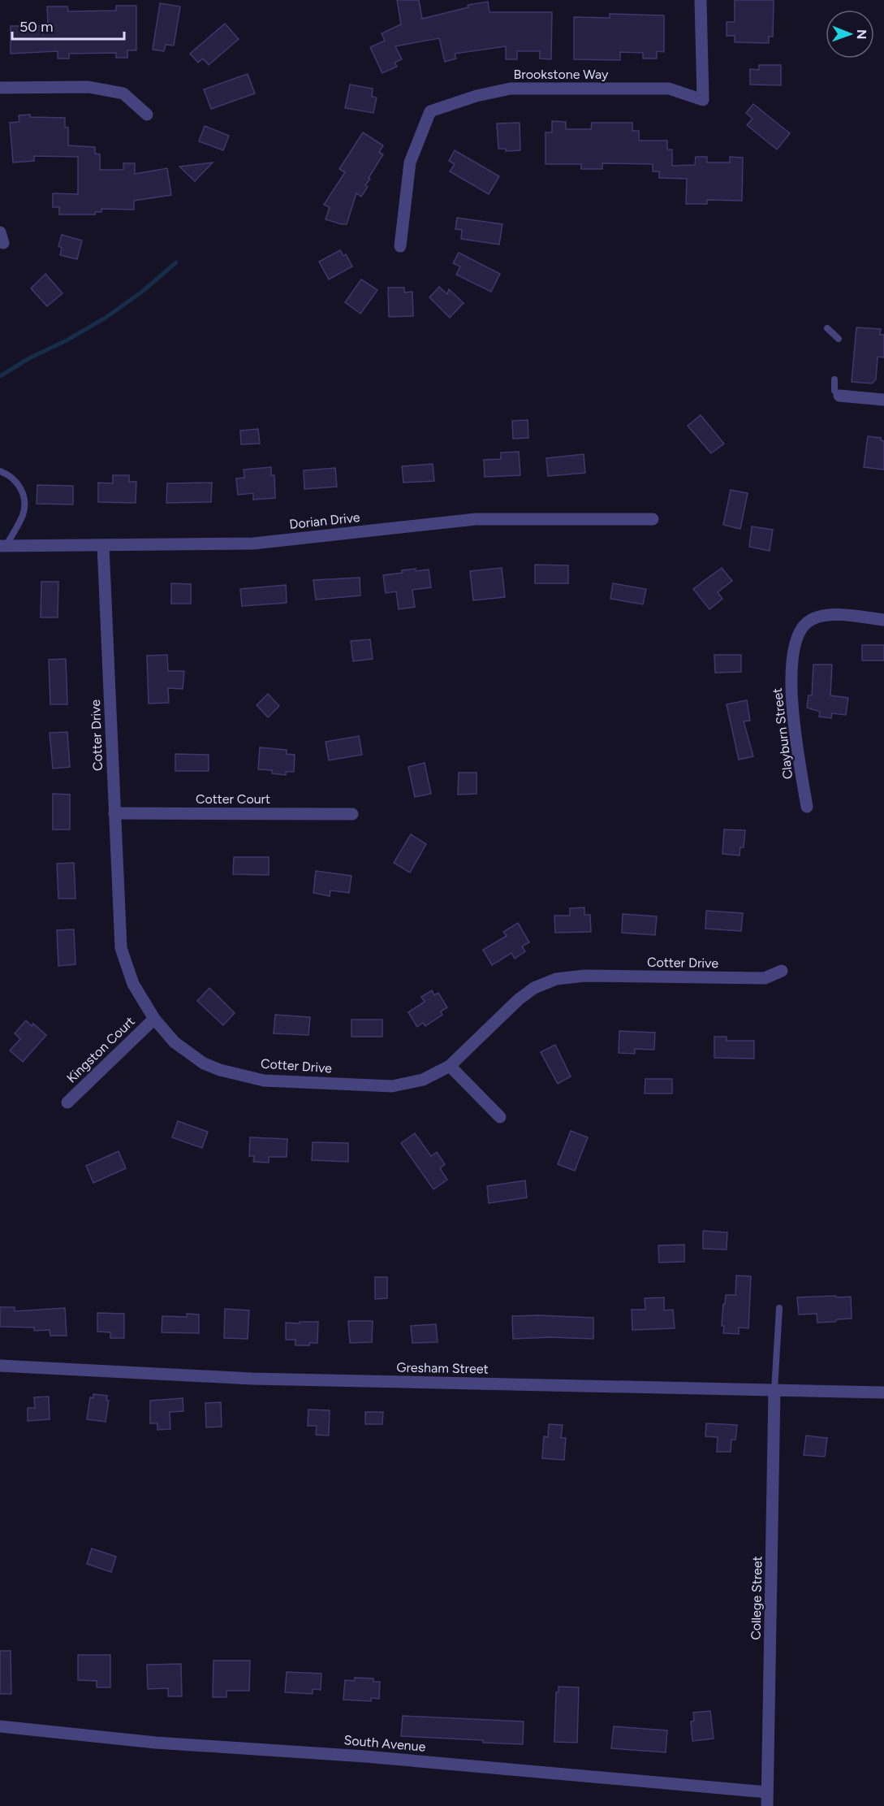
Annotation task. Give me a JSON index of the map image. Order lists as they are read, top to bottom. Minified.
{"streets":{"street":["Brookstone Way","Dorian Drive","Clayburn Street","Cotter Drive","Cotter Court","Kingston Court","Gresham Street","College Street","South Avenue"]},"crossings":[["Dorian Drive","Cotter Drive"],["Cotter Drive","Cotter Court"],["Cotter Drive","Kingston Court"],["Gresham Street","College Street"],["College Street","South Avenue"]],"scale_bar":"50 m","north":"right"}
